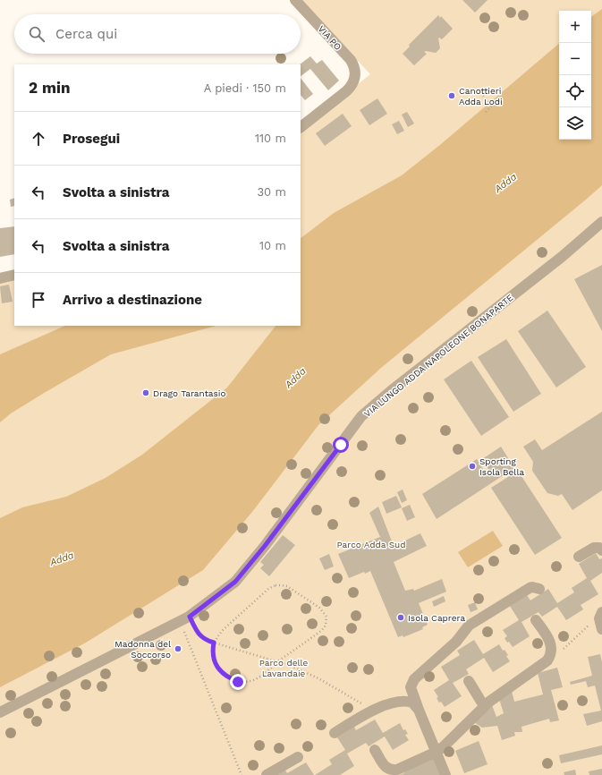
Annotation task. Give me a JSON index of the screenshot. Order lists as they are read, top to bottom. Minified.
{"streets":{"street":["VIA PO","VIA LUNGO ADDA NAPOLEONE BONAPARTE"]},"water":["Adda"],"parks":["Parco Adda Sud","Parco delle Lavandaie"],"places":["Canottieri Adda Lodi","Drago Tarantasio","Sporting Isola Bella","Isola Caprera","Madonna del Soccorso"],"page":{"map_buttons":["+","−"],"search":"Cerca qui","heading":["2 min","A piedi · 150 m"],"list":[["Prosegui","110 m"],["Svolta a sinistra","30 m"],["Svolta a sinistra","10 m"],"Arrivo a destinazione"]}}
